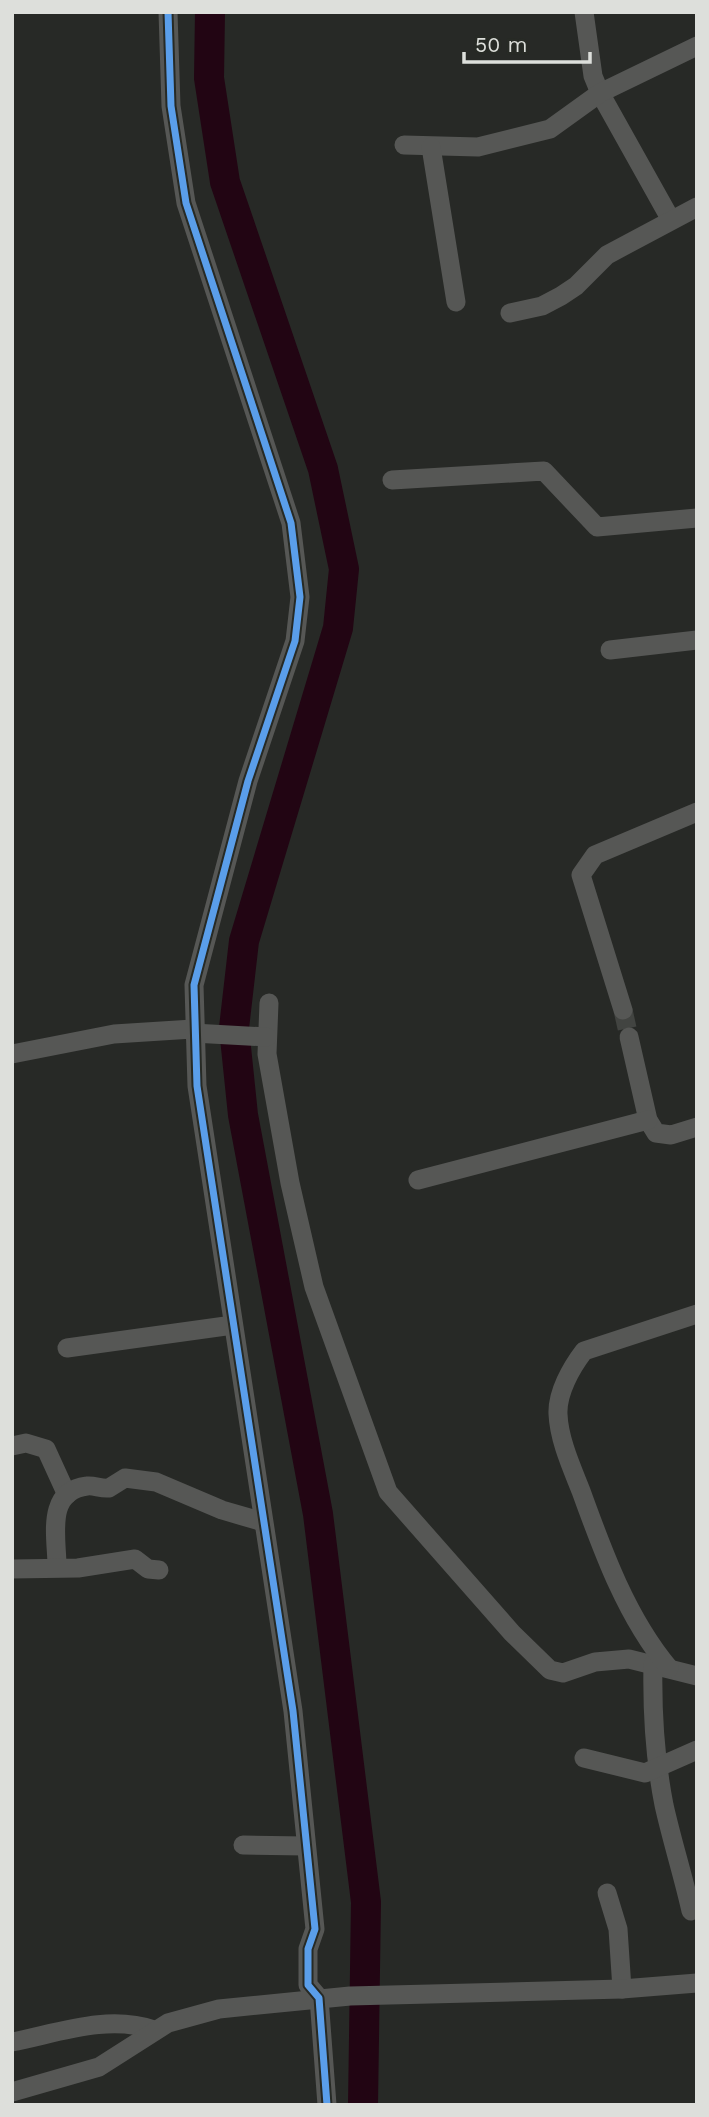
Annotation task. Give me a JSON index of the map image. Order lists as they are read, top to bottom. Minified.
{"scale_bar":"50 m"}
